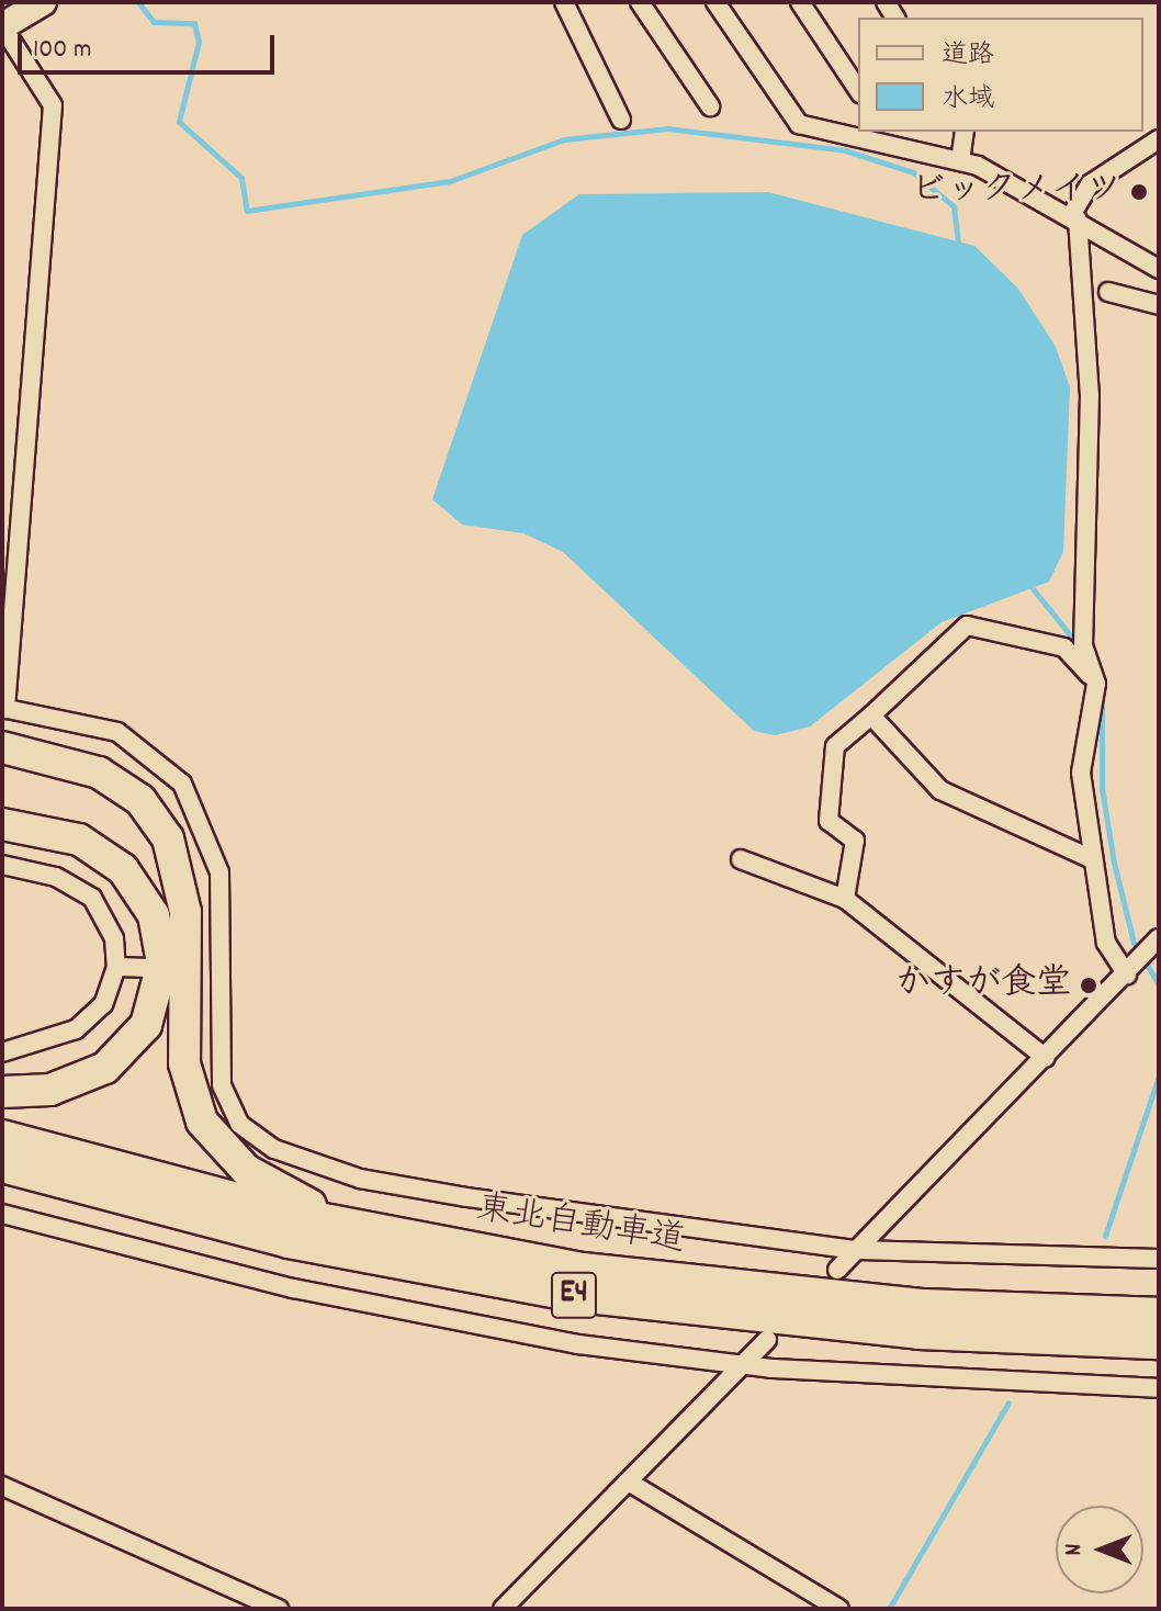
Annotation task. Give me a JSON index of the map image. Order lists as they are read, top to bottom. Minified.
{"streets":{"highway":["東北自動車道","E4"]},"places":["ビックメイツ","かすが食堂"],"legend":["道路","水域"],"scale_bar":"100 m","north":"left"}
